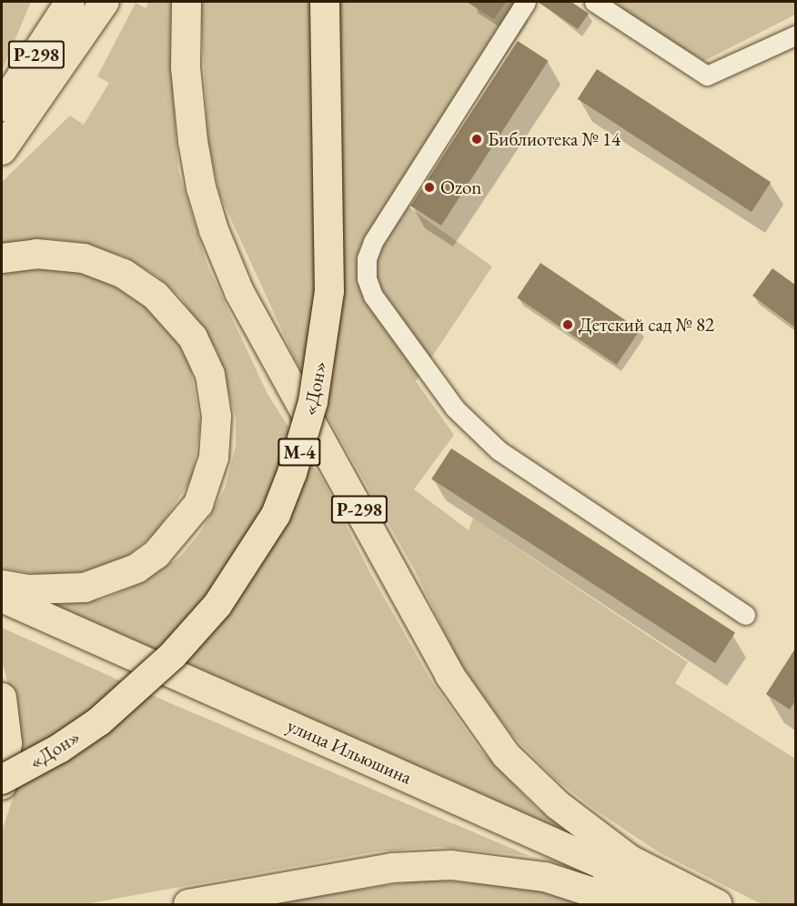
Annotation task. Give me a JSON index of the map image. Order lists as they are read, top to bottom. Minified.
{"streets":{"highway":["Р-298","«Дон»","М-4","улица Ильюшина"]},"places":["Библиотека № 14","Ozon","Детский сад № 82"]}
